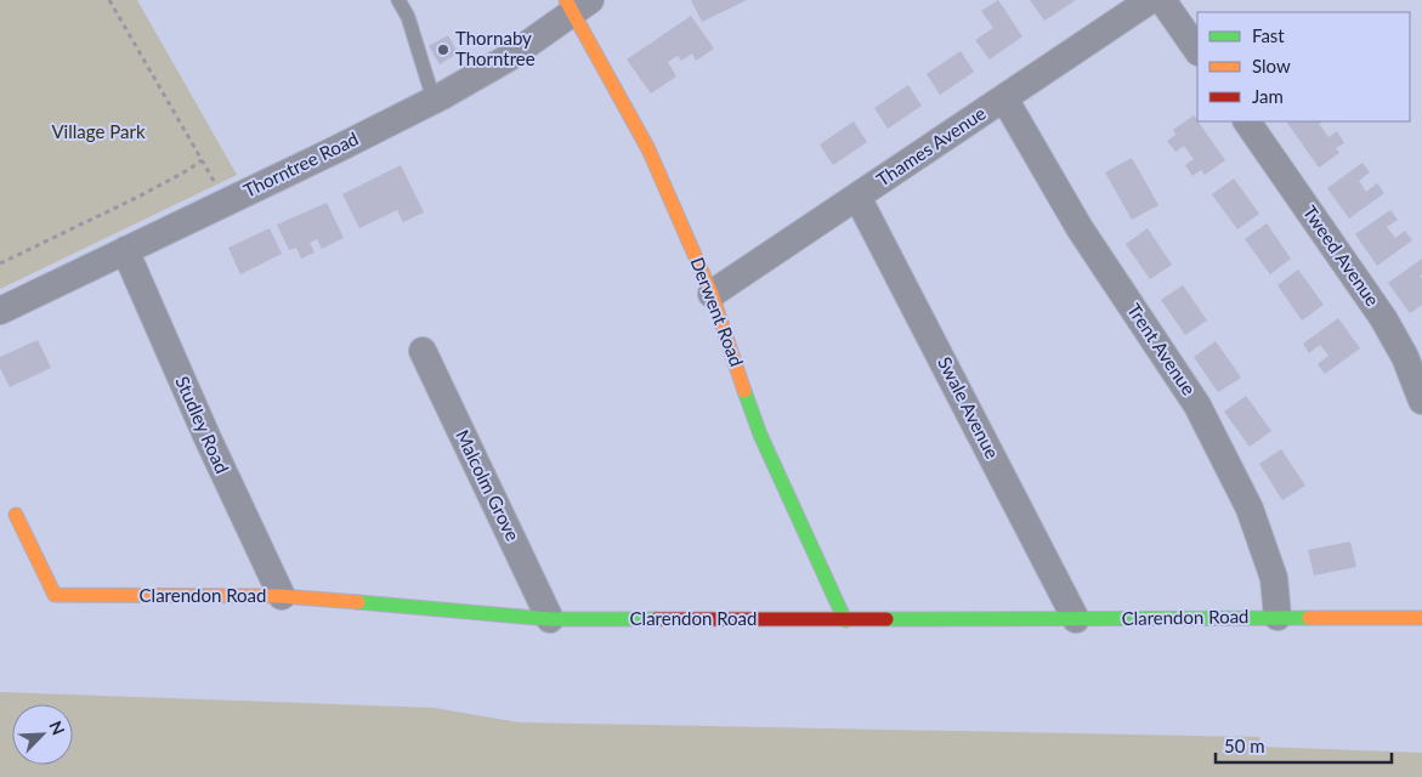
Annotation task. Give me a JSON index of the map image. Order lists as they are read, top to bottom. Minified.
{"streets":{"street":["Thames Avenue","Thorntree Road","Tweed Avenue","Derwent Road","Trent Avenue","Swale Avenue","Studley Road","Malcolm Grove","Clarendon Road"]},"crossings":[["Thames Avenue","Derwent Road"],["Thames Avenue","Trent Avenue"],["Thames Avenue","Swale Avenue"],["Thorntree Road","Derwent Road"],["Thorntree Road","Studley Road"],["Derwent Road","Clarendon Road"],["Trent Avenue","Clarendon Road"],["Swale Avenue","Clarendon Road"],["Studley Road","Clarendon Road"],["Malcolm Grove","Clarendon Road"]],"parks":["Village Park"],"places":["Thornaby Thorntree"],"legend":["Fast","Slow","Jam"],"scale_bar":"50 m","north":"top right"}
